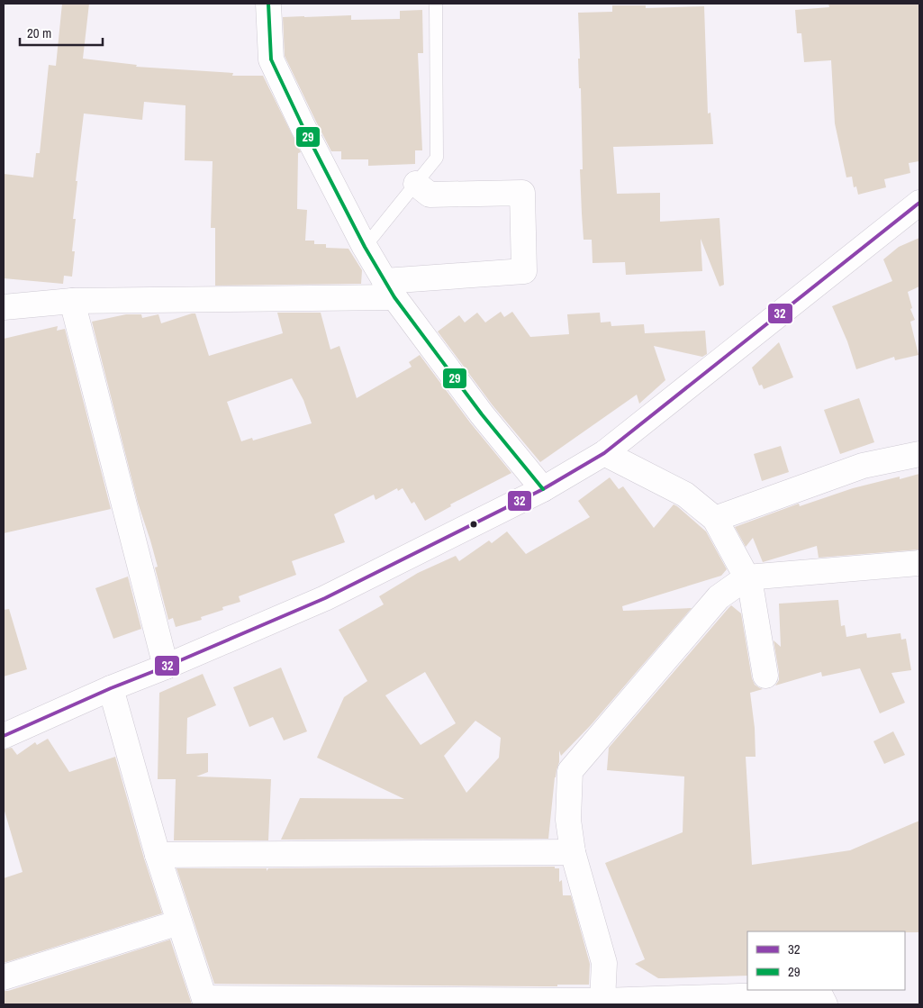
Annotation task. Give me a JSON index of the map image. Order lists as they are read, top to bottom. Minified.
{"lines":["transit line 29","transit line 32"],"legend":["32","29"],"scale_bar":"20 m"}
